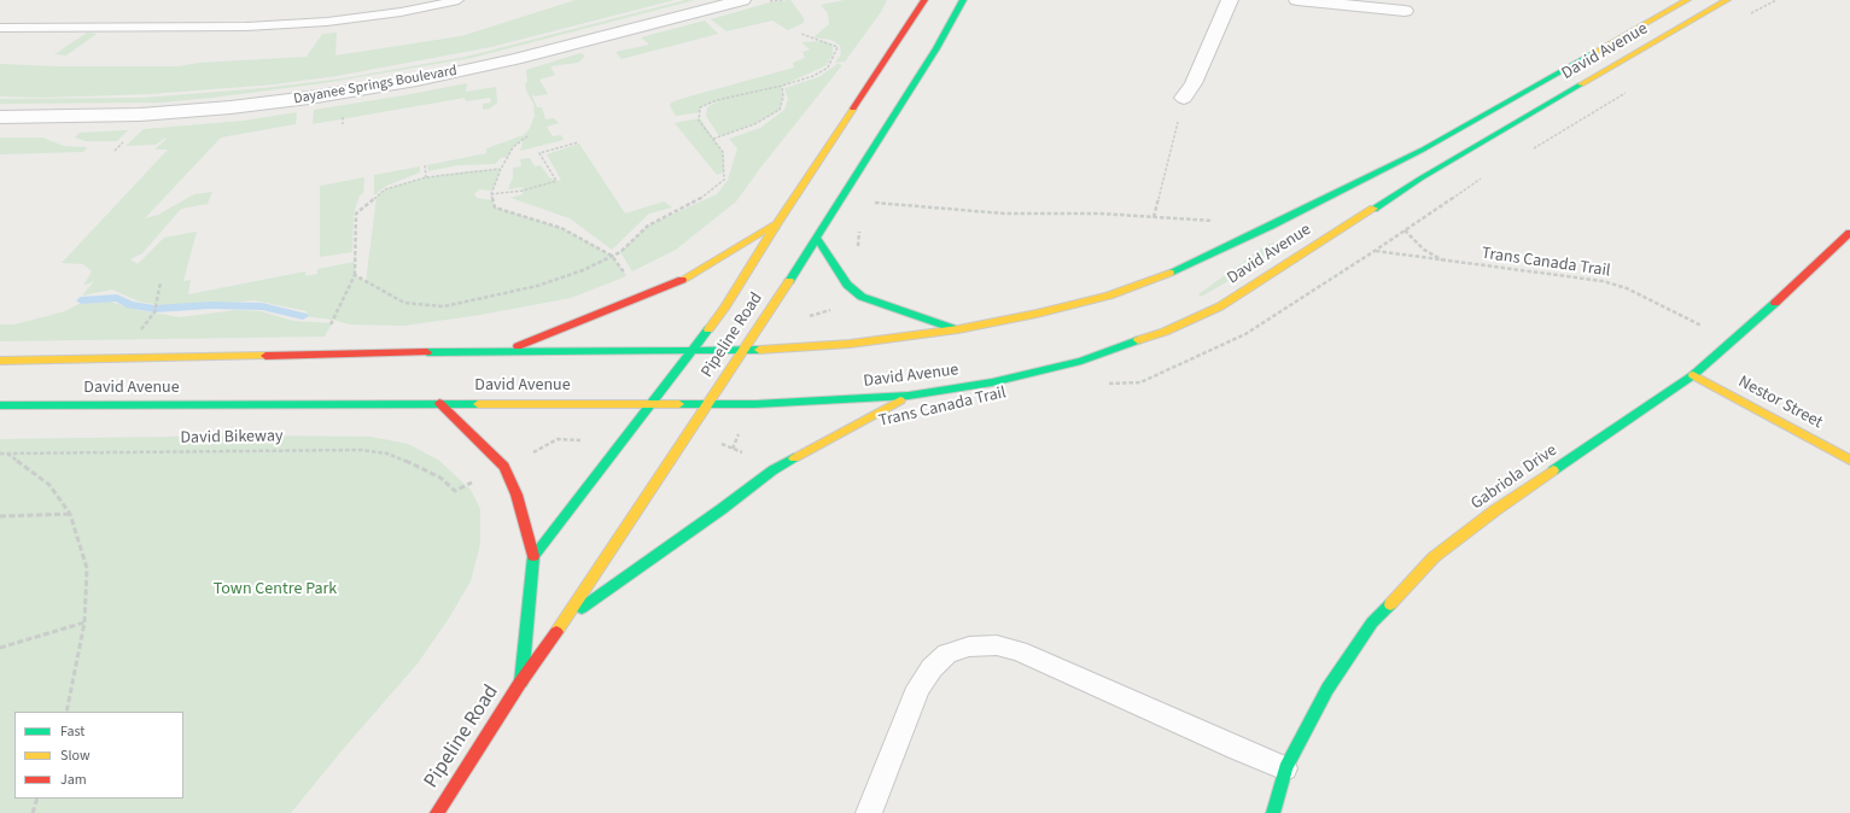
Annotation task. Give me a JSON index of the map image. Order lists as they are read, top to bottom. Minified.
{"streets":{"main road":["David Avenue","Pipeline Road","Nestor Street","Gabriola Drive"],"street":["Dayanee Springs Boulevard"],"path":["Trans Canada Trail","David Bikeway"]},"crossings":[["David Avenue","Pipeline Road"],["Trans Canada Trail","Gabriola Drive"],["Nestor Street","Gabriola Drive"]],"parks":["Town Centre Park"],"legend":["Fast","Slow","Jam"]}
